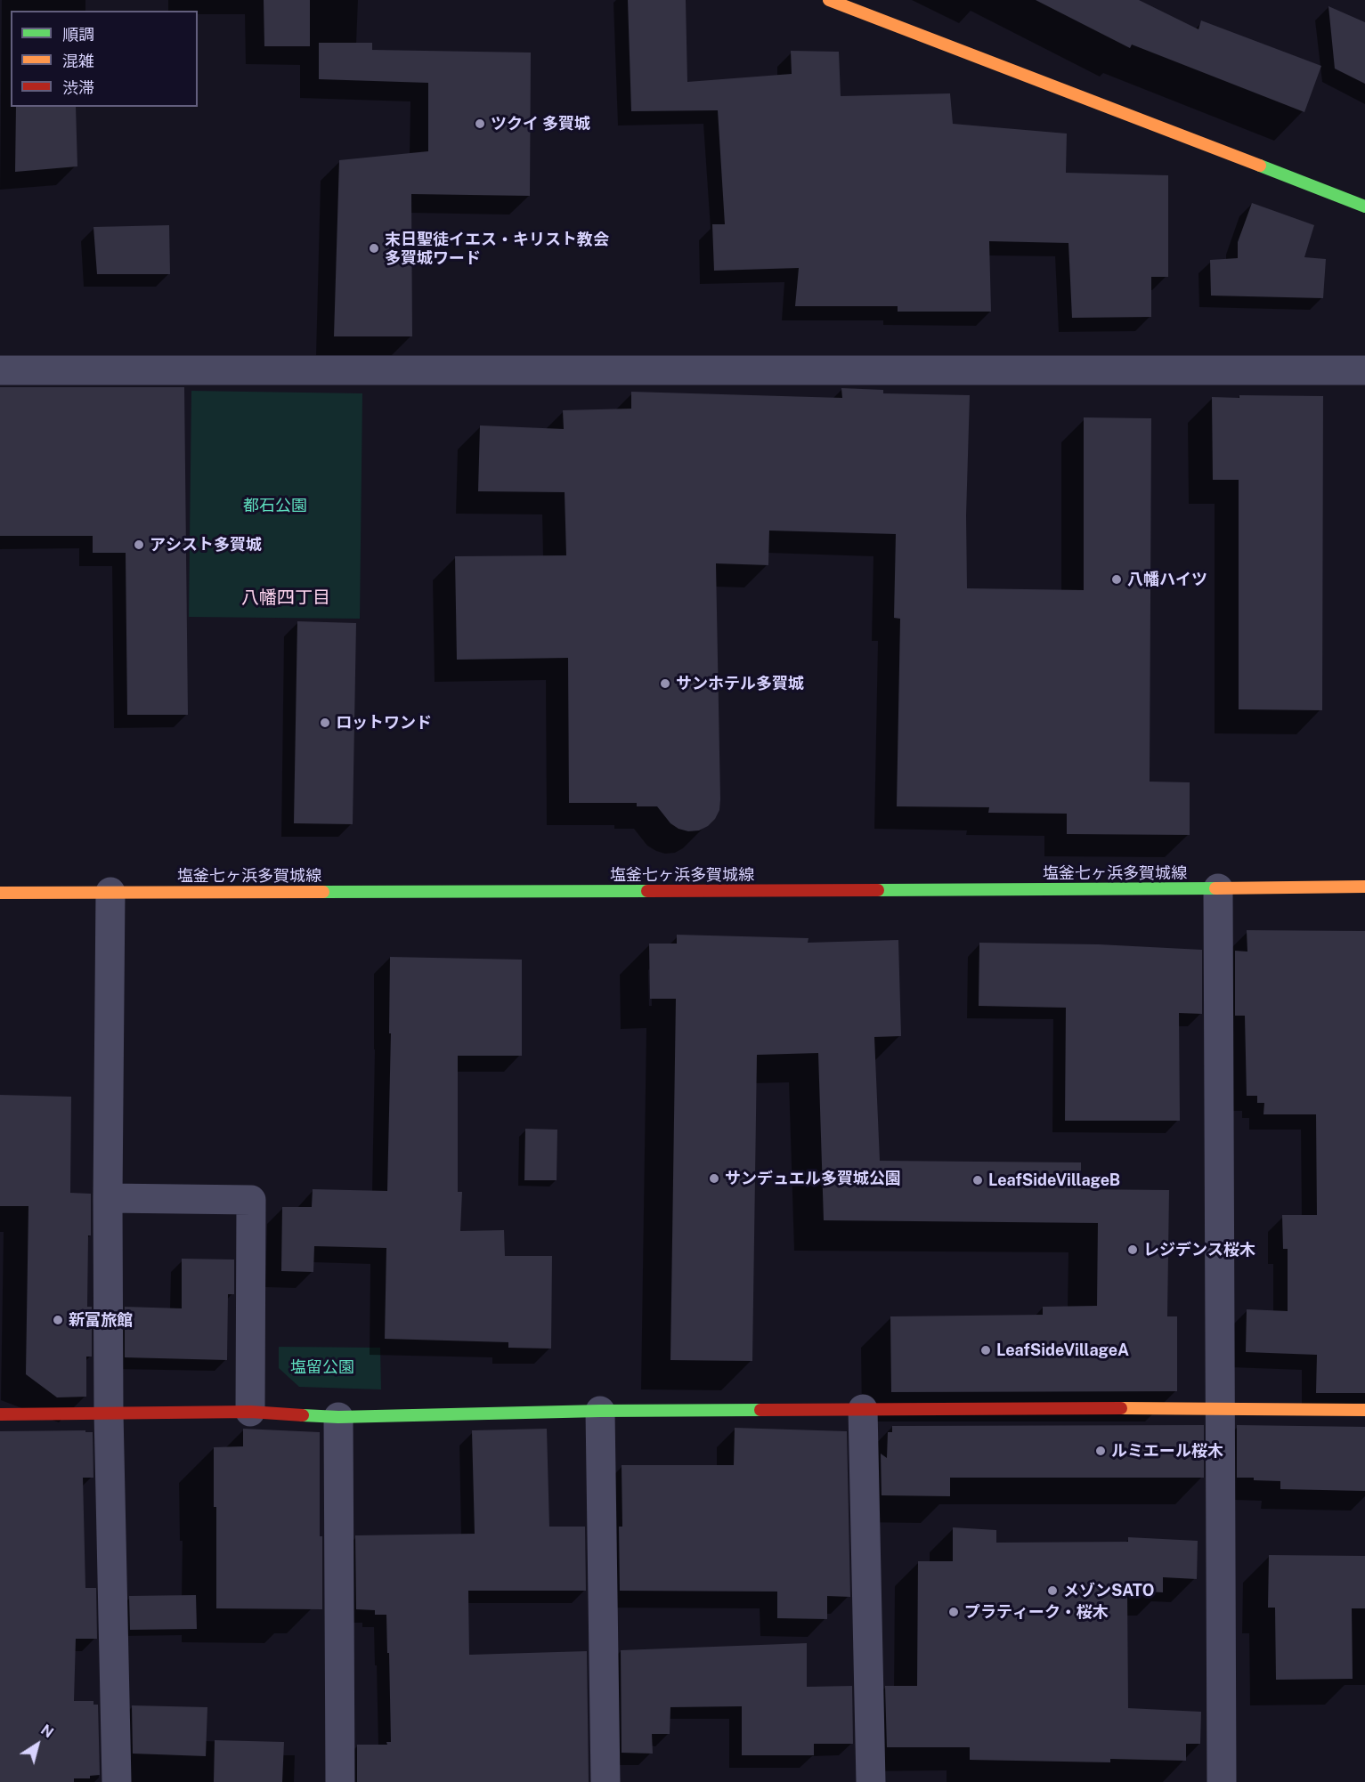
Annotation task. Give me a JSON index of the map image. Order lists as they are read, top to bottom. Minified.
{"streets":{"street":["塩釜七ヶ浜多賀城線"]},"districts":["八幡四丁目"],"parks":["都石公園","塩留公園"],"places":["ツクイ 多賀城","末日聖徒イエス・キリスト教会 多賀城ワード","アシスト多賀城","八幡ハイツ","サンホテル多賀城","ロットワンド","サンデュエル多賀城公園","LeafSideVillageB","レジデンス桜木","新富旅館","LeafSideVillageA","ルミエール桜木","メゾンSATO","プラティーク・桜木"],"legend":["順調","混雑","渋滞"],"north":"top right"}
